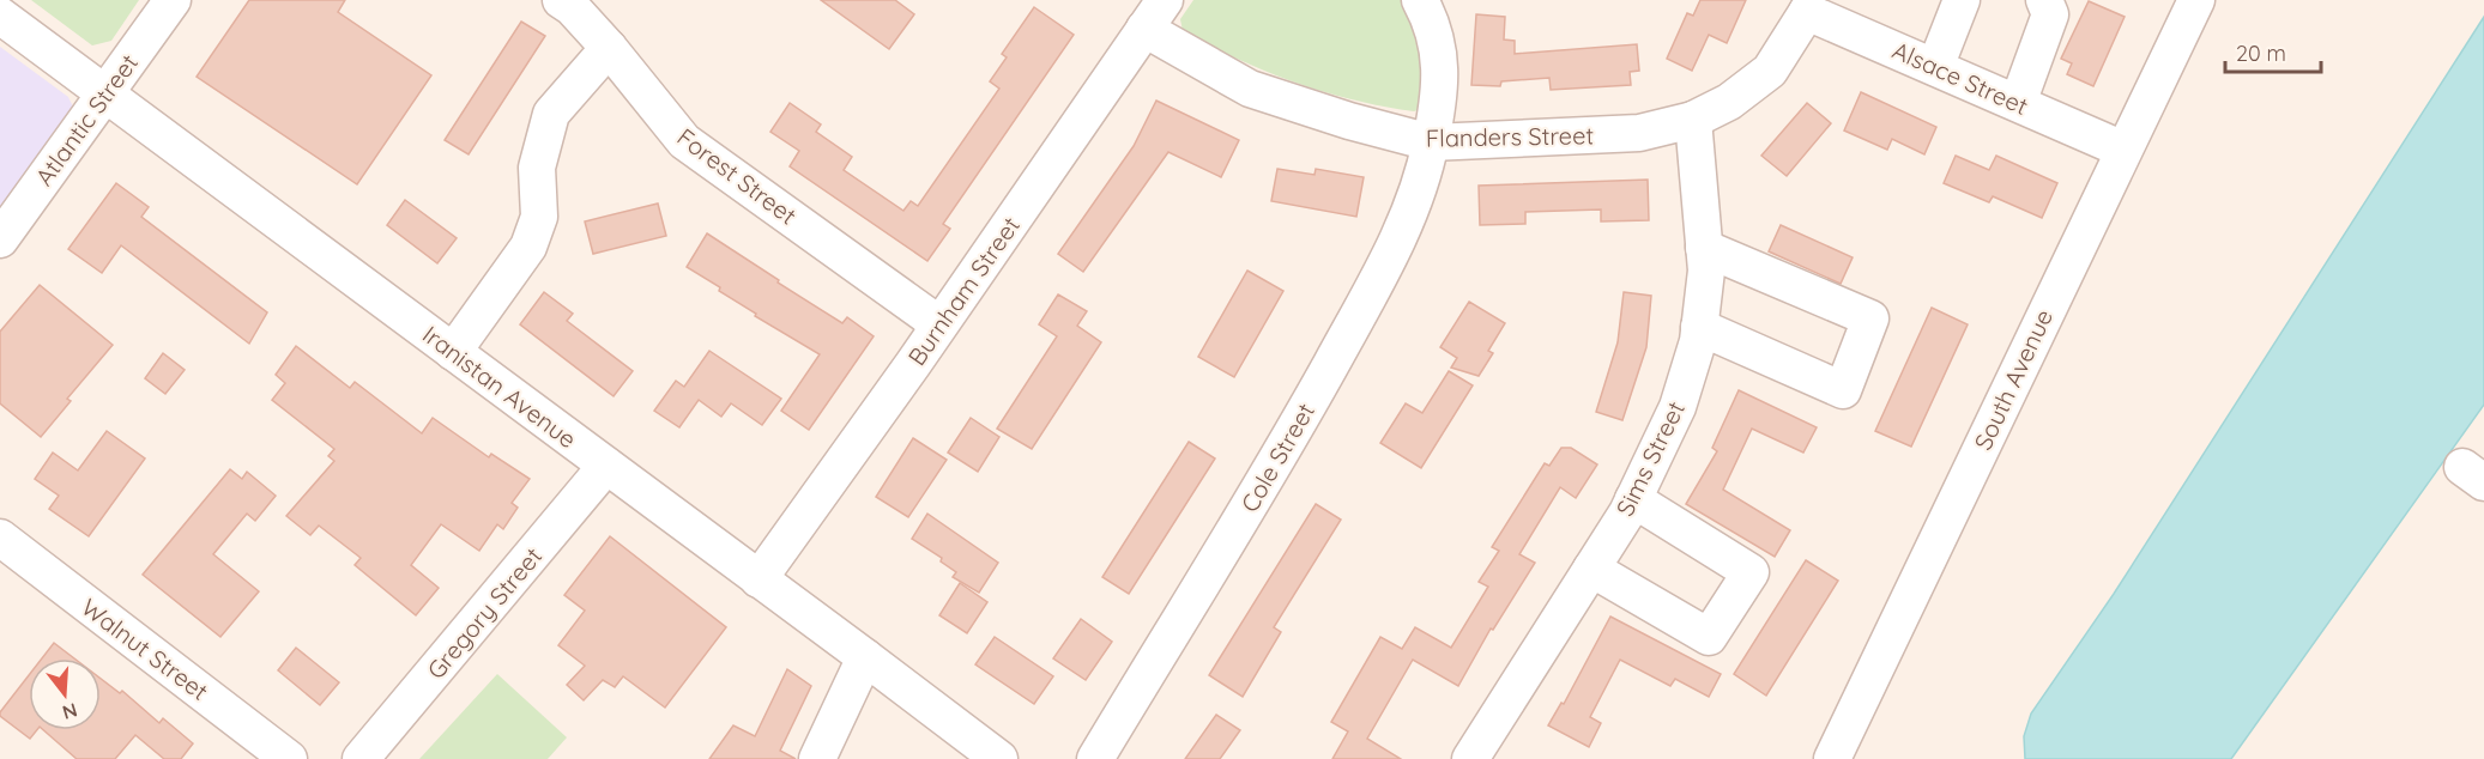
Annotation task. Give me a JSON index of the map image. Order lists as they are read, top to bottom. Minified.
{"streets":{"street":["Alsace Street","Atlantic Street","Flanders Street","Forest Street","Burnham Street","South Avenue","Iranistan Avenue","Cole Street","Sims Street","Gregory Street","Walnut Street"]},"crossings":[["Alsace Street","Flanders Street"],["Alsace Street","South Avenue"],["Atlantic Street","Iranistan Avenue"],["Flanders Street","Burnham Street"],["Flanders Street","Cole Street"],["Flanders Street","Sims Street"],["Forest Street","Burnham Street"],["Burnham Street","Iranistan Avenue"],["Iranistan Avenue","Gregory Street"]],"scale_bar":"20 m","north":"bottom"}
